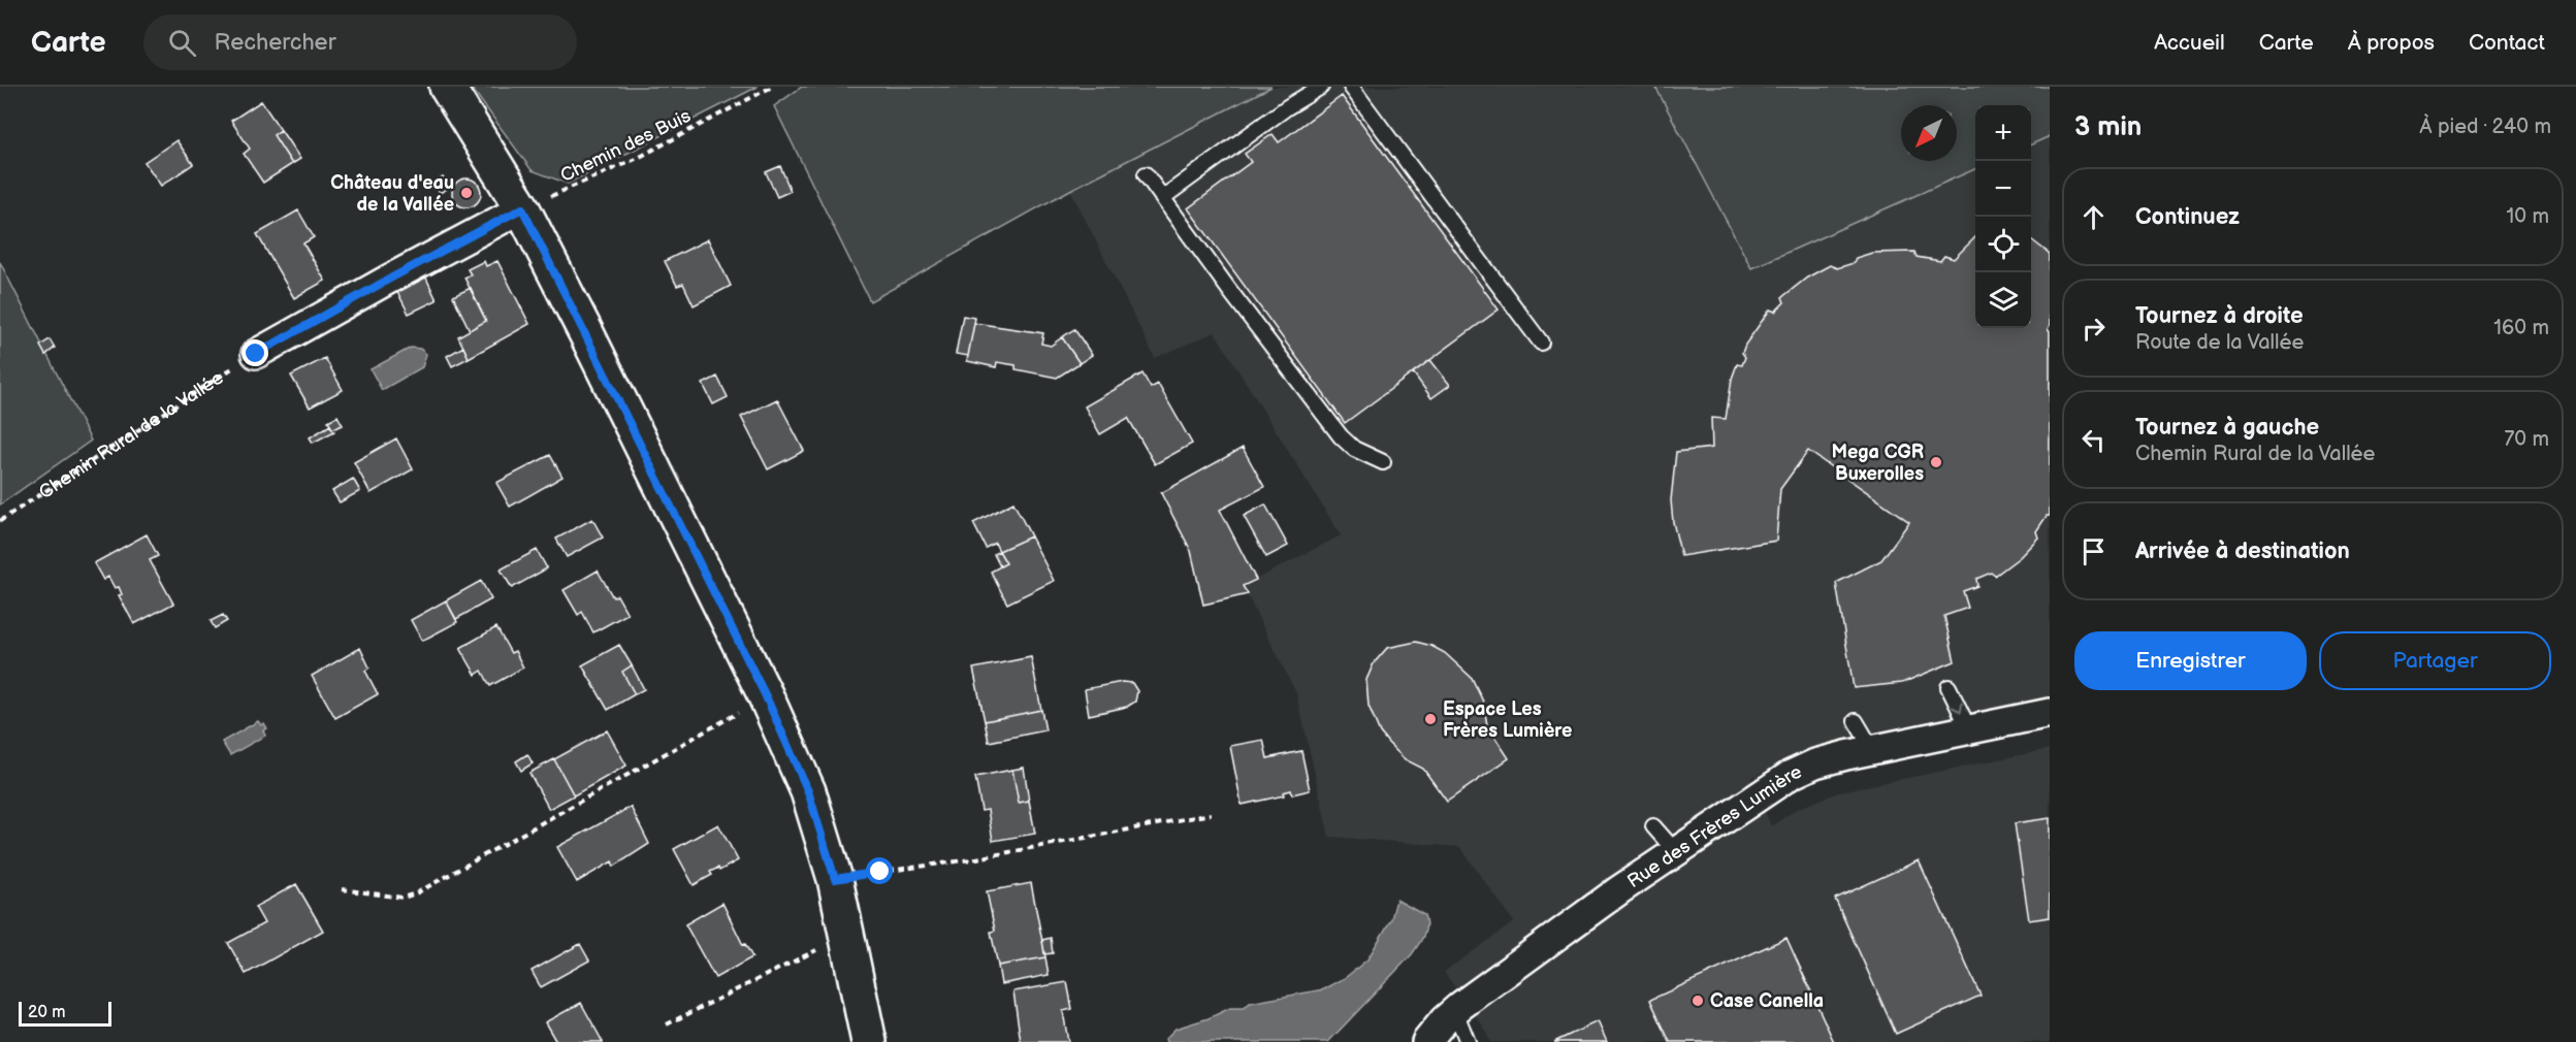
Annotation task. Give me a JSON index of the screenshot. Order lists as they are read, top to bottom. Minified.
{"streets":{"street":["Rue des Frères Lumière"],"path":["Chemin des Buis","Chemin Rural de la Vallée"]},"places":["Château d'eau de la Vallée","Mega CGR Buxerolles","Espace Les Frères Lumière","Case Canella"],"scale_bar":"20 m","north":"bottom left","page":{"header":"Carte","search":"Rechercher","nav":["Accueil","Carte","À propos","Contact"],"heading":["3 min","À pied · 240 m"],"map_buttons":["+","−"],"list":[["Continuez","10 m"],["Tournez à droite","Route de la Vallée","160 m"],["Tournez à gauche","Chemin Rural de la Vallée","70 m"],"Arrivée à destination"],"buttons":["Enregistrer","Partager"],"scale":"20 m"}}
